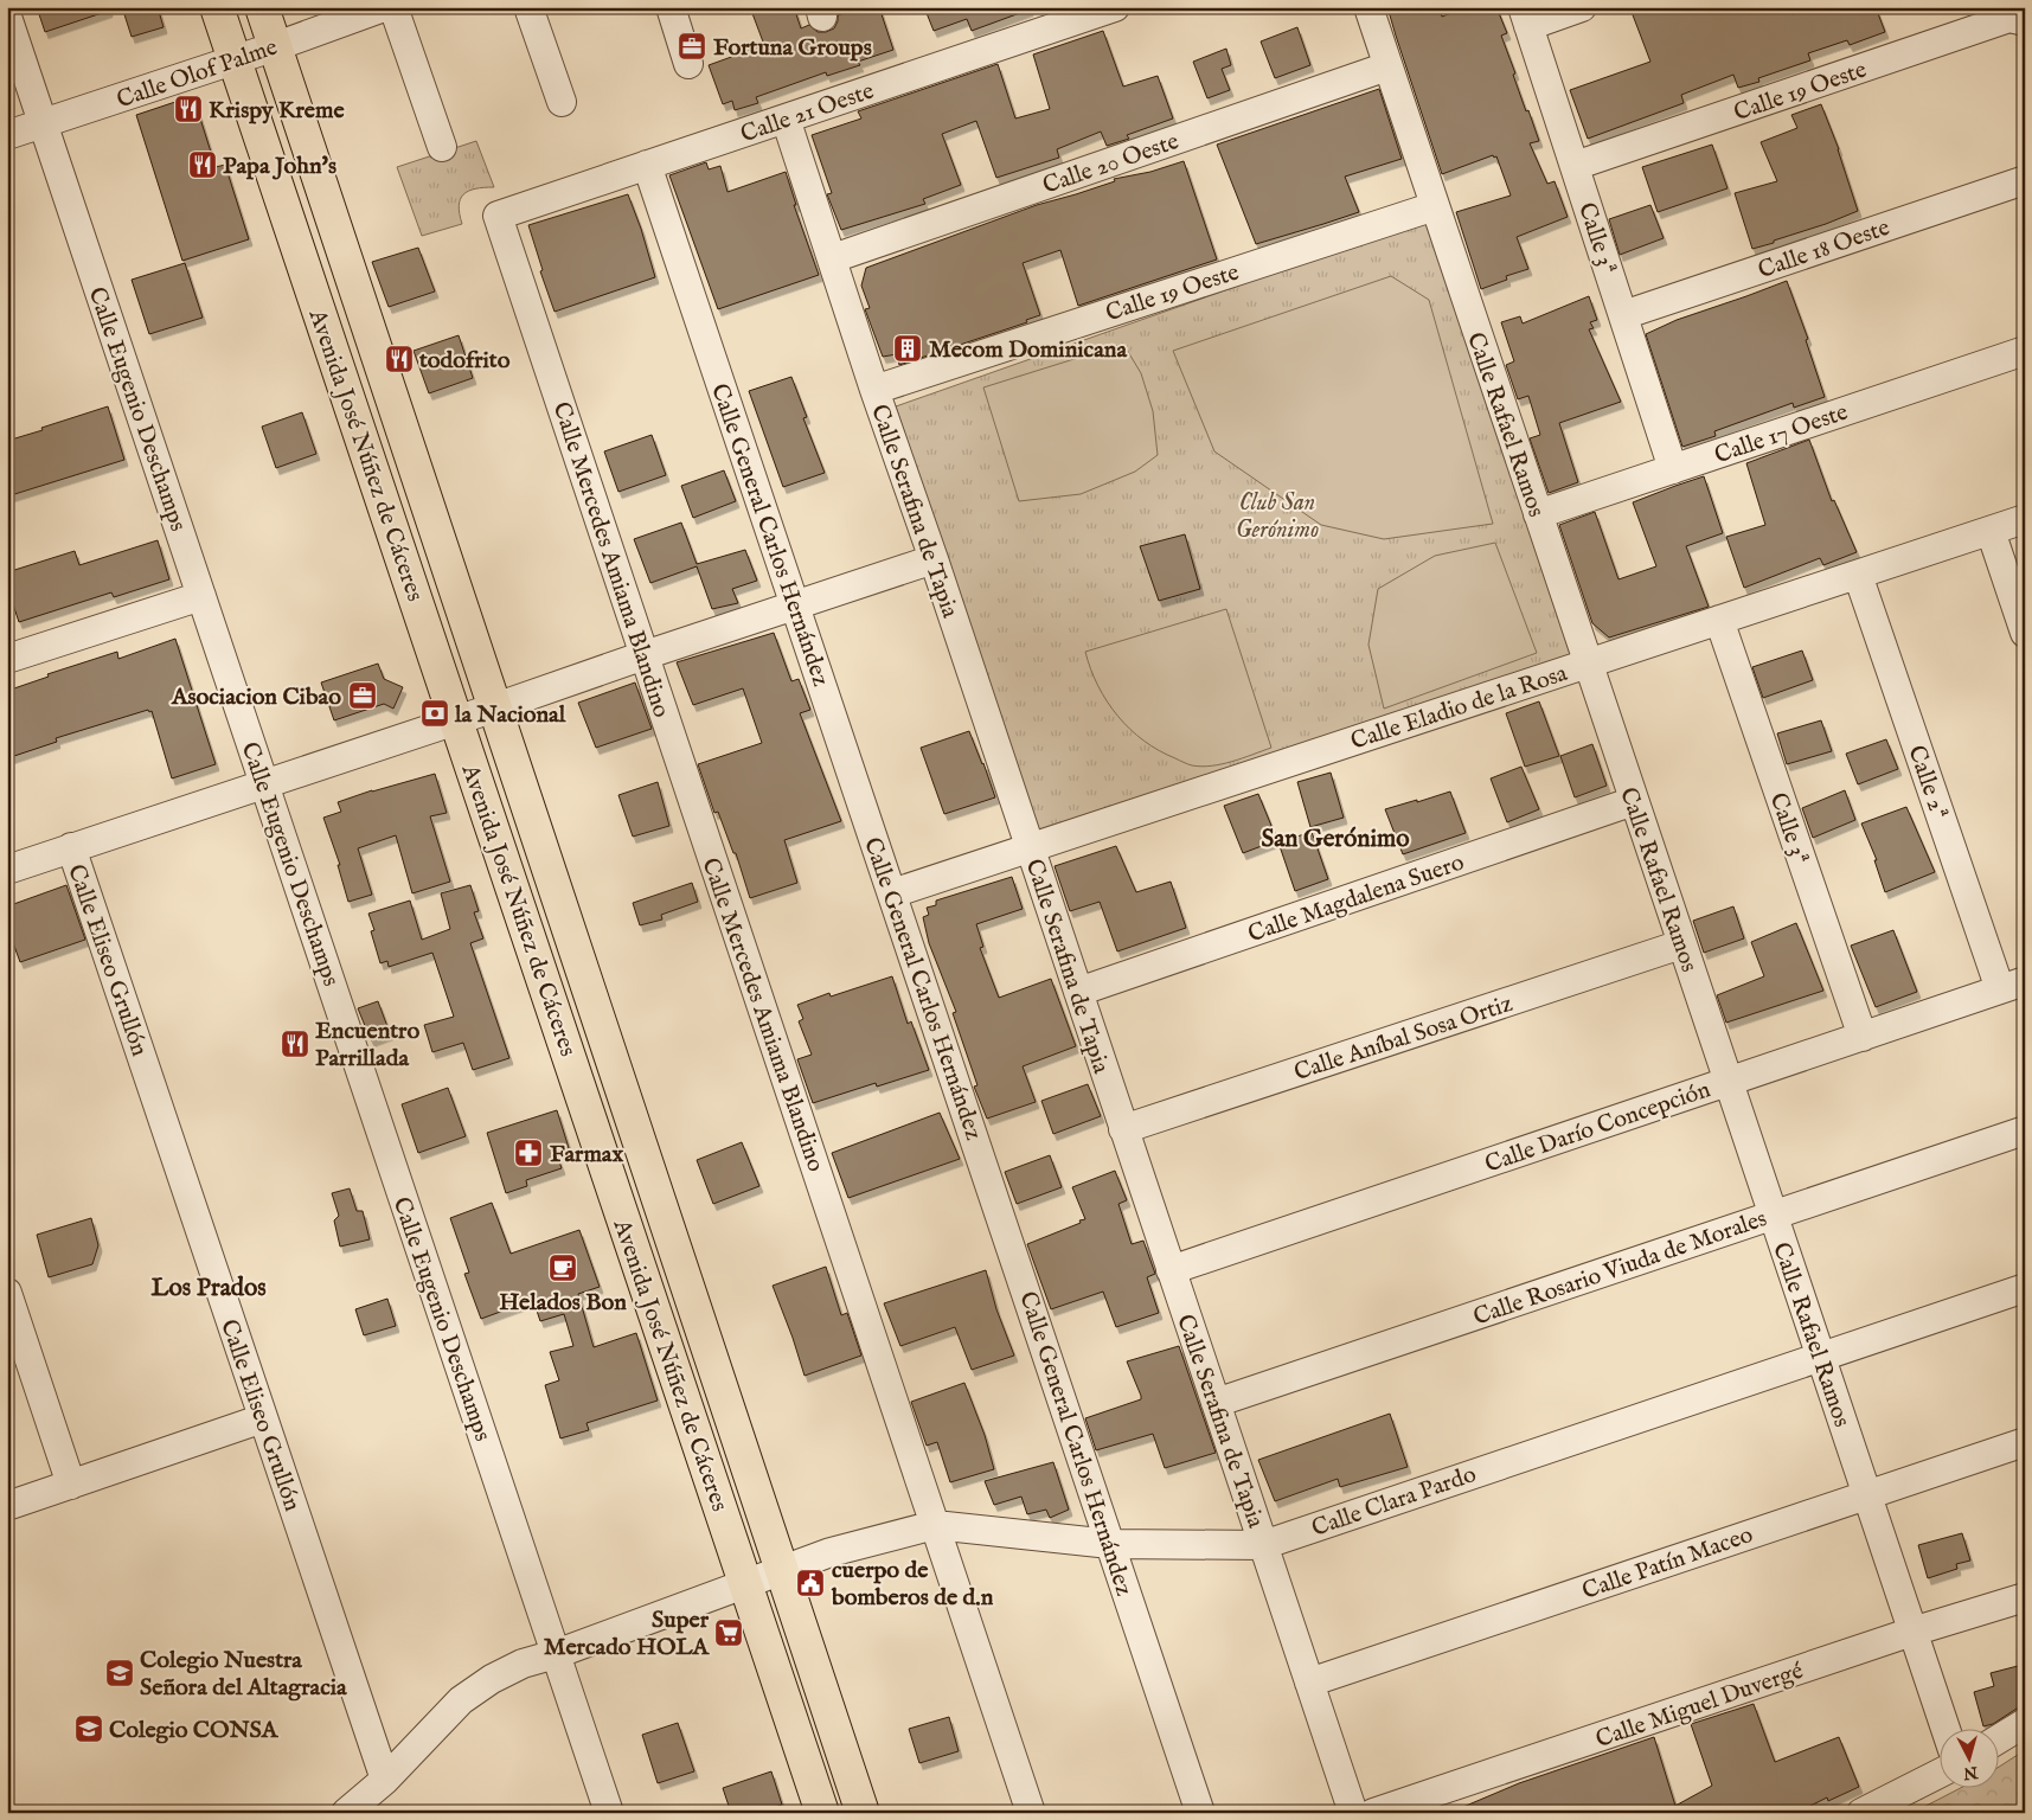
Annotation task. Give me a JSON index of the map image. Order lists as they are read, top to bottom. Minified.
{"streets":{"main road":["Avenida José Núñez de Cáceres"],"street":["Calle Olof Palme","Calle 19 Oeste","Calle 21 Oeste","Calle 20 Oeste","Calle 3ª","Calle 18 Oeste","Calle Eugenio Deschamps","Calle Rafael Ramos","Calle 17 Oeste","Calle Serafina de Tapia","Calle General Carlos Hernández","Calle Mercedes Amiama Blandino","Calle Eladio de la Rosa","Calle 2ª","Calle Magdalena Suero","Calle Eliseo Grullón","Calle Aníbal Sosa Ortiz","Calle Darío Concepción","Calle Rosario Viuda de Morales","Calle Clara Pardo","Calle Patín Maceo","Calle Miguel Duvergé"]},"crossings":[["Calle Olof Palme","Calle Eugenio Deschamps"],["Calle Olof Palme","Avenida José Núñez de Cáceres"],["Calle 19 Oeste","Calle 3ª"],["Calle 19 Oeste","Calle Rafael Ramos"],["Calle 19 Oeste","Calle Serafina de Tapia"],["Calle 21 Oeste","Calle Serafina de Tapia"],["Calle 21 Oeste","Calle General Carlos Hernández"],["Calle 21 Oeste","Calle Mercedes Amiama Blandino"],["Calle 20 Oeste","Calle Rafael Ramos"],["Calle 20 Oeste","Calle Serafina de Tapia"],["Calle 3ª","Calle 18 Oeste"],["Calle 3ª","Calle 17 Oeste"],["Calle 3ª","Calle Eladio de la Rosa"],["Calle 3ª","Calle Darío Concepción"],["Calle Eugenio Deschamps","Calle Clara Pardo"],["Calle Rafael Ramos","Calle 17 Oeste"],["Calle Rafael Ramos","Calle Eladio de la Rosa"],["Calle Rafael Ramos","Calle Magdalena Suero"],["Calle Rafael Ramos","Calle Aníbal Sosa Ortiz"],["Calle Rafael Ramos","Calle Darío Concepción"],["Calle Rafael Ramos","Calle Rosario Viuda de Morales"],["Calle Rafael Ramos","Calle Clara Pardo"],["Calle Rafael Ramos","Calle Patín Maceo"],["Calle Rafael Ramos","Calle Miguel Duvergé"],["Avenida José Núñez de Cáceres","Calle Clara Pardo"],["Calle Serafina de Tapia","Calle Eladio de la Rosa"],["Calle Serafina de Tapia","Calle Magdalena Suero"],["Calle Serafina de Tapia","Calle Aníbal Sosa Ortiz"],["Calle Serafina de Tapia","Calle Darío Concepción"],["Calle Serafina de Tapia","Calle Rosario Viuda de Morales"],["Calle Serafina de Tapia","Calle Clara Pardo"],["Calle Serafina de Tapia","Calle Patín Maceo"],["Calle General Carlos Hernández","Calle Eladio de la Rosa"],["Calle General Carlos Hernández","Calle Clara Pardo"],["Calle Mercedes Amiama Blandino","Calle Clara Pardo"],["Calle Eladio de la Rosa","Calle 2ª"],["Calle 2ª","Calle Darío Concepción"],["Calle Eliseo Grullón","Calle Clara Pardo"]],"districts":["San Gerónimo","Los Prados"],"parks":["Club San Gerónimo"],"places":{"office":["Fortuna Groups","Asociacion Cibao"],"restaurant":["Krispy Kreme","Papa John's","todofrito","Encuentro Parrillada"],"building":["Mecom Dominicana"],"bank":["la Nacional"],"pharmacy":["Farmax"],"cafe":["Helados Bon"],"public building":["cuerpo de bomberos de d.n"],"supermarket":["Super Mercado HOLA"],"school or university":["Colegio Nuestra Señora del Altagracia","Colegio CONSA"]},"north":"bottom"}
